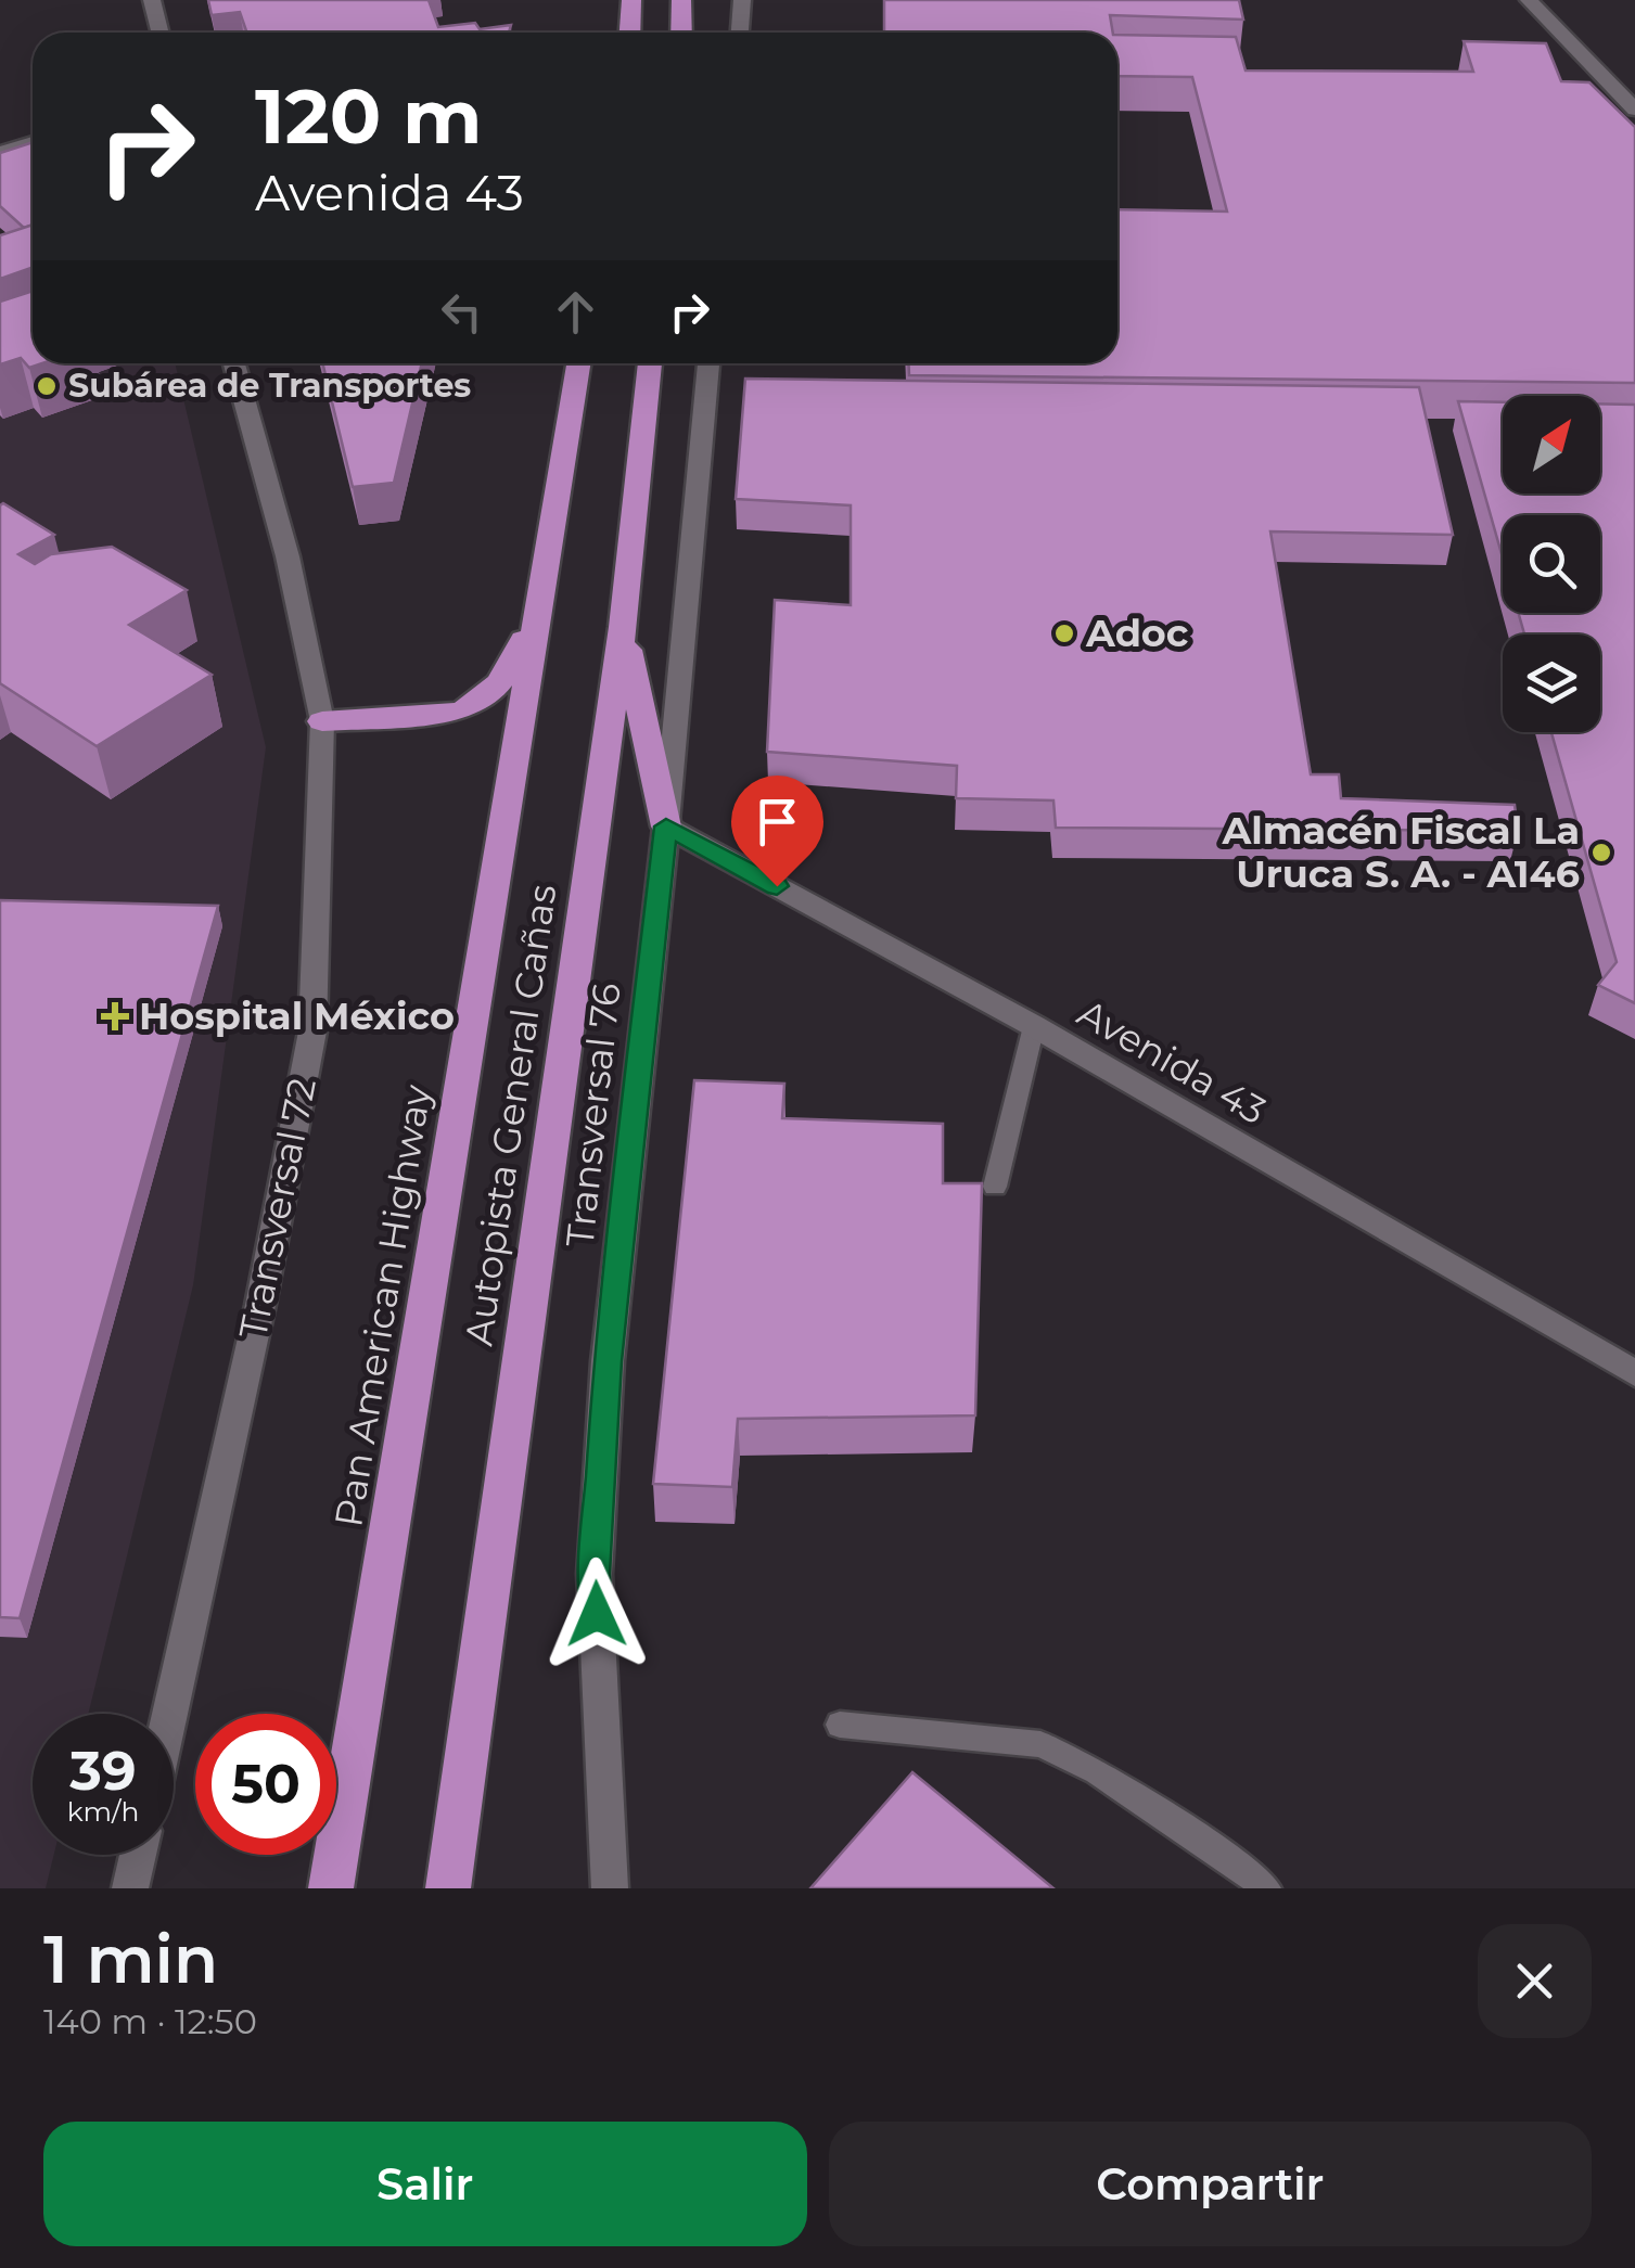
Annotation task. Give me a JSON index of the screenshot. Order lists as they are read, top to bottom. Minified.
{"streets":{"highway":["Autopista General Cañas","Pan American Highway"],"street":["Avenida 43","Transversal 76","Transversal 72"]},"crossings":[["Avenida 43","Transversal 76"]],"places":{"other":["Subárea de Transportes","Adoc","Almacén Fiscal La Uruca S. A. - A146"],"health":["Hospital México"]},"north":"top right","page":{"turn":["120 m","Avenida 43"],"speed":"39 km/h","limit":"50","heading":["1 min","140 m · 12:50"],"buttons":["Salir","Compartir"]}}
